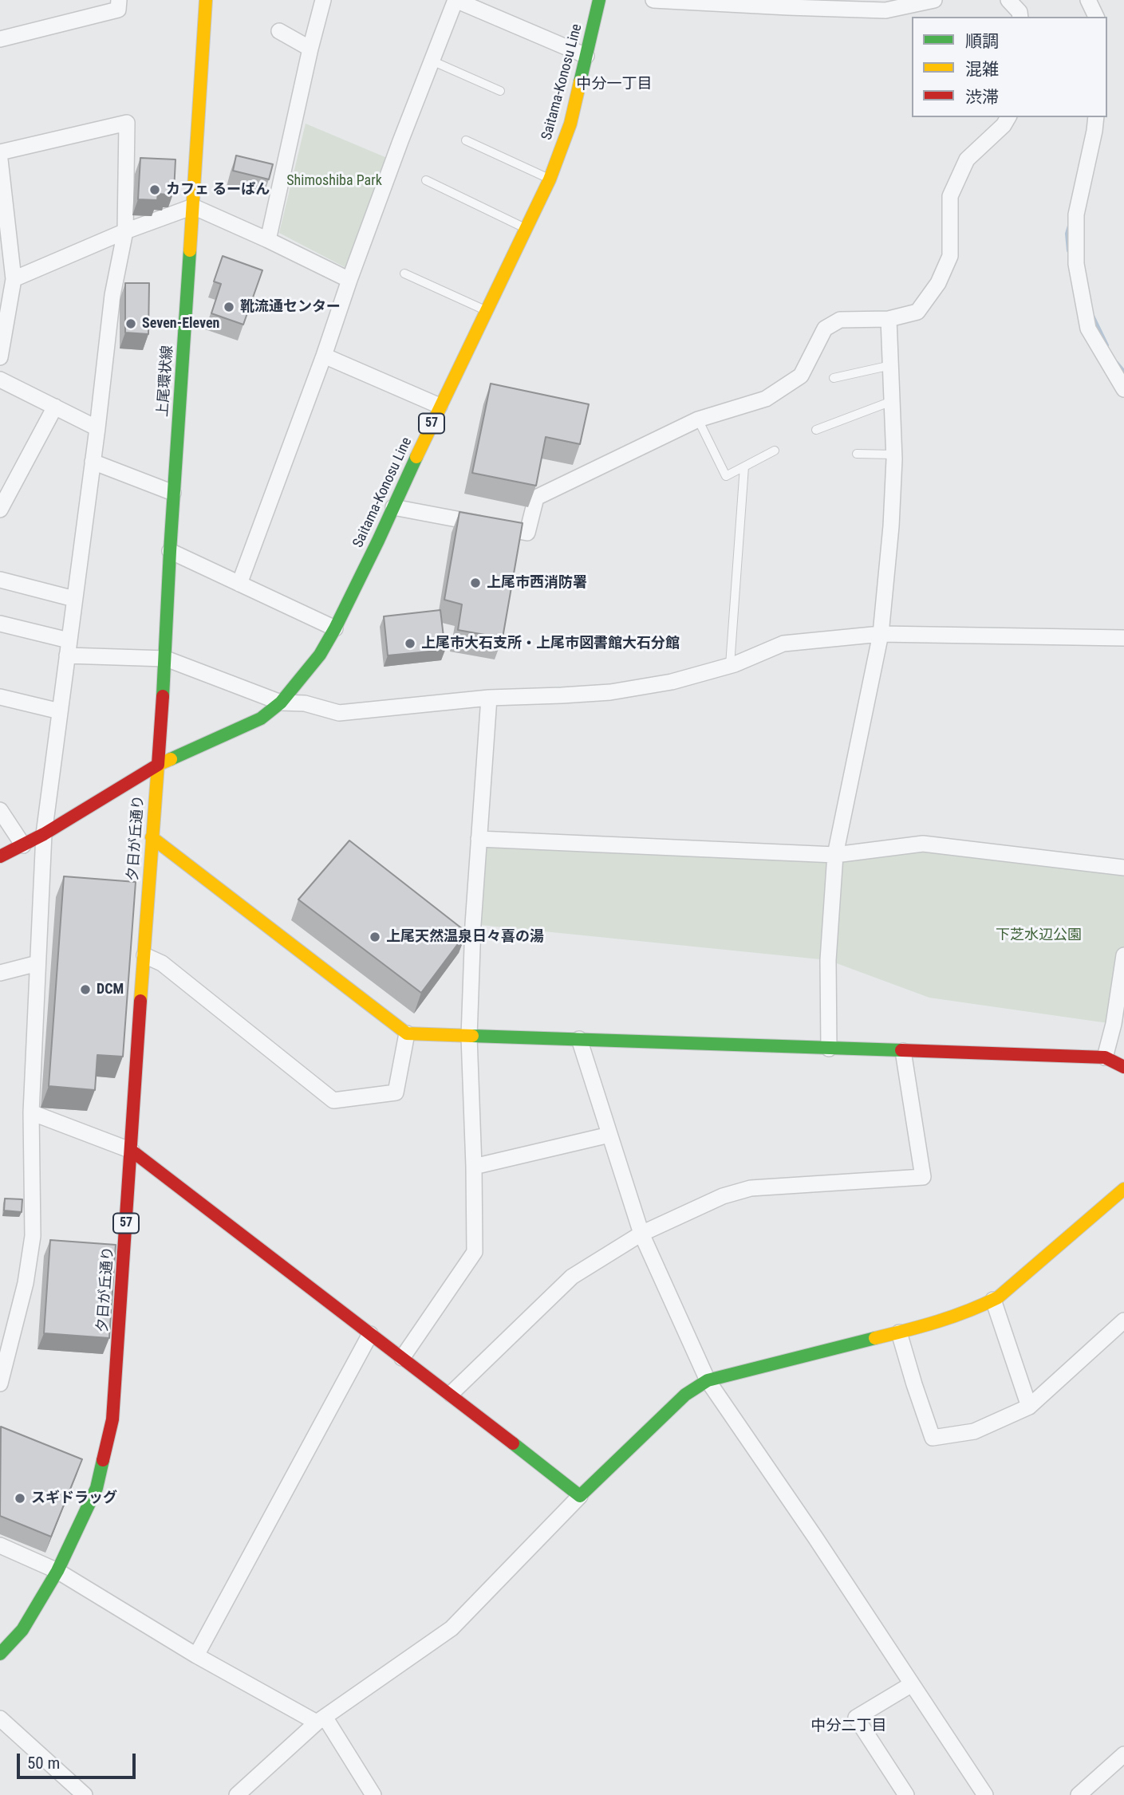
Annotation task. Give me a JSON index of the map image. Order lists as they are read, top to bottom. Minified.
{"streets":{"main road":["Saitama-Konosu Line","上尾環状線","57","夕日が丘通り"]},"crossings":[["Saitama-Konosu Line","上尾環状線"],["Saitama-Konosu Line","夕日が丘通り"],["上尾環状線","夕日が丘通り"]],"districts":["中分一丁目","中分二丁目"],"parks":["Shimoshiba Park","下芝水辺公園"],"places":["カフェ るーぱん","靴流通センター","Seven-Eleven","上尾市西消防署","上尾市大石支所・上尾市図書館大石分館","上尾天然温泉日々喜の湯","DCM","スギドラッグ"],"legend":["順調","混雑","渋滞"],"scale_bar":"50 m"}
